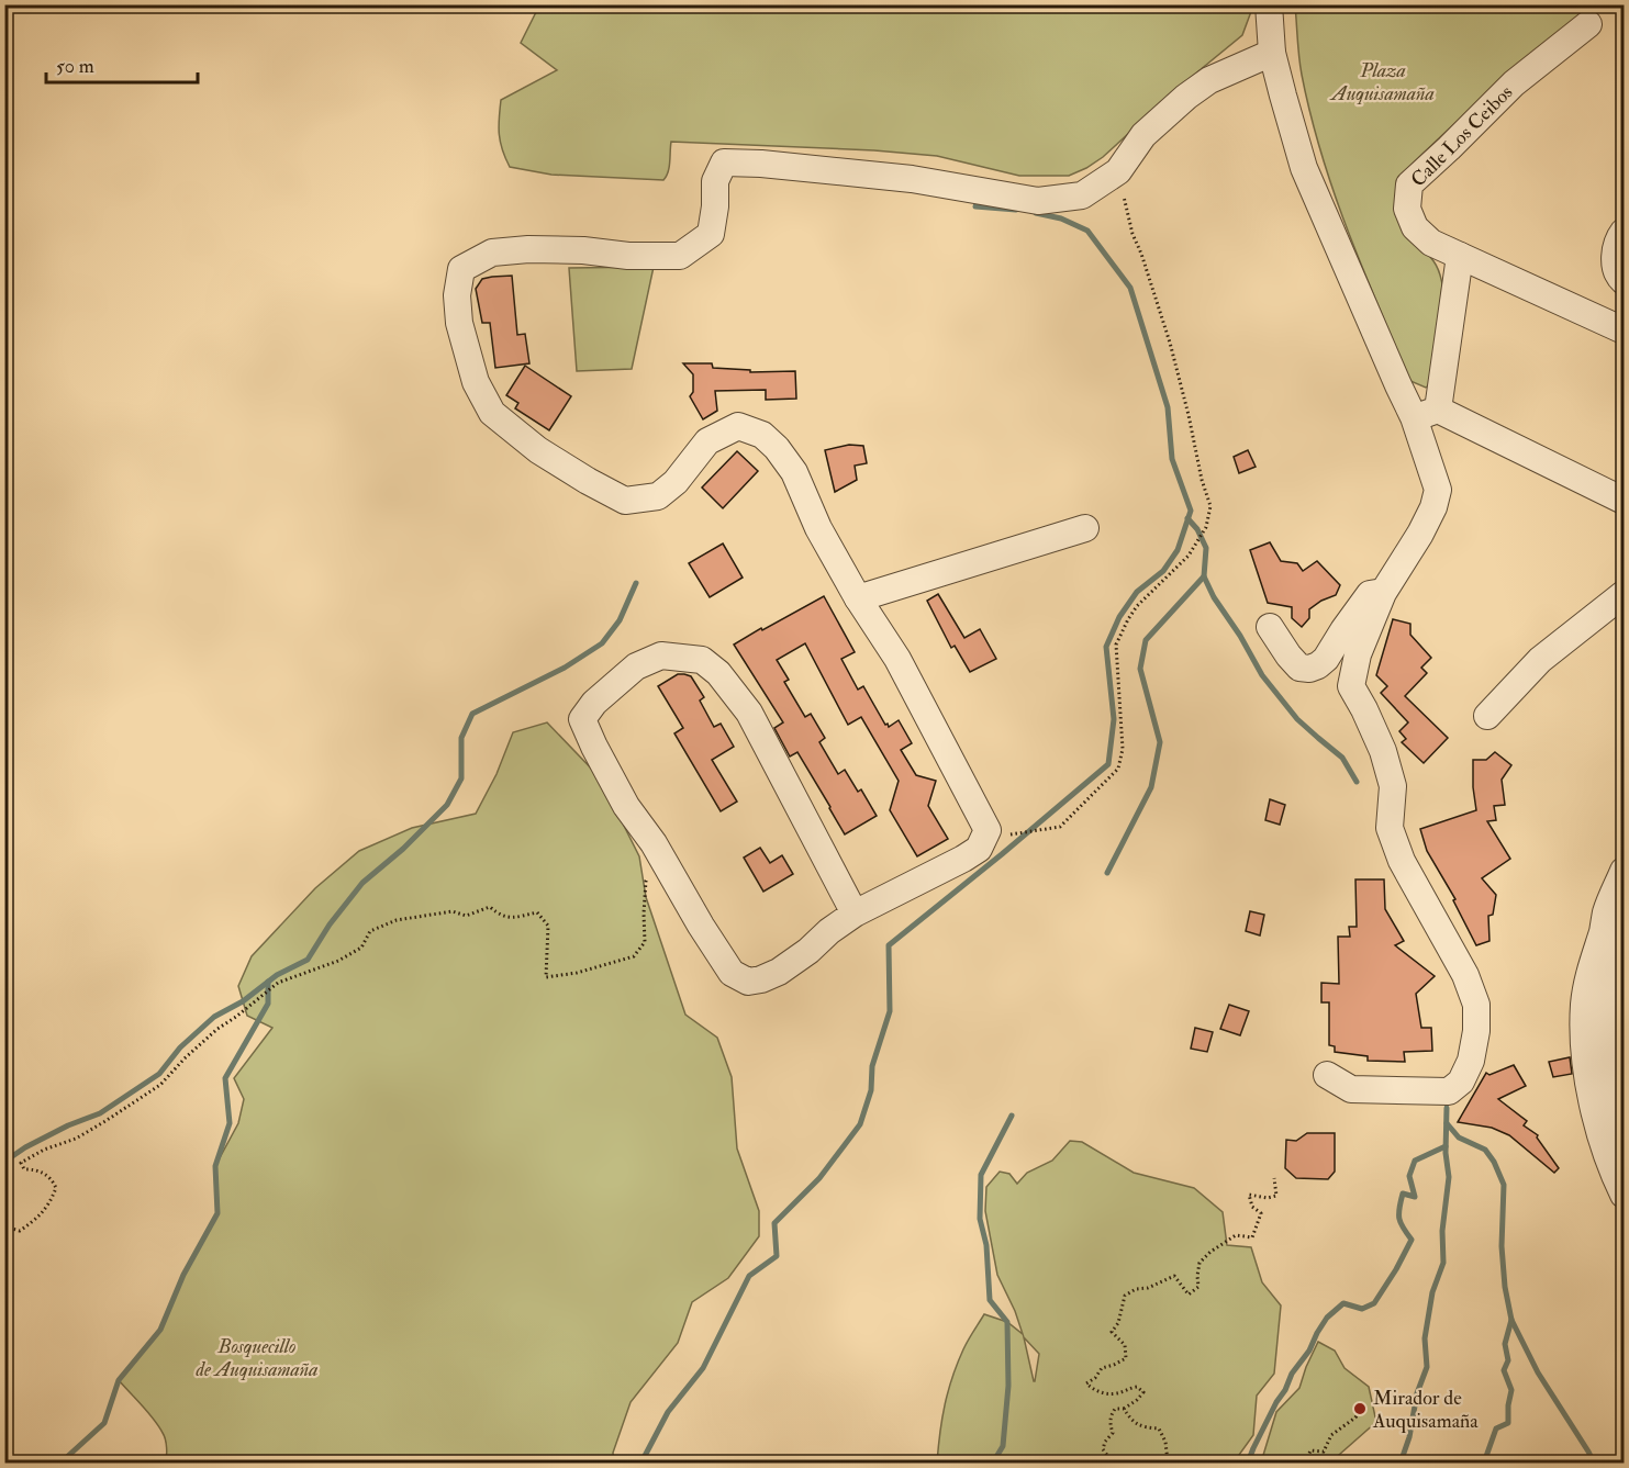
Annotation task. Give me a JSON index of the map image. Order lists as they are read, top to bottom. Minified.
{"streets":{"street":["Calle Los Ceibos"]},"parks":["Plaza Auquisamaña","Bosquecillo de Auquisamaña"],"places":["Mirador de Auquisamaña"],"scale_bar":"50 m"}
